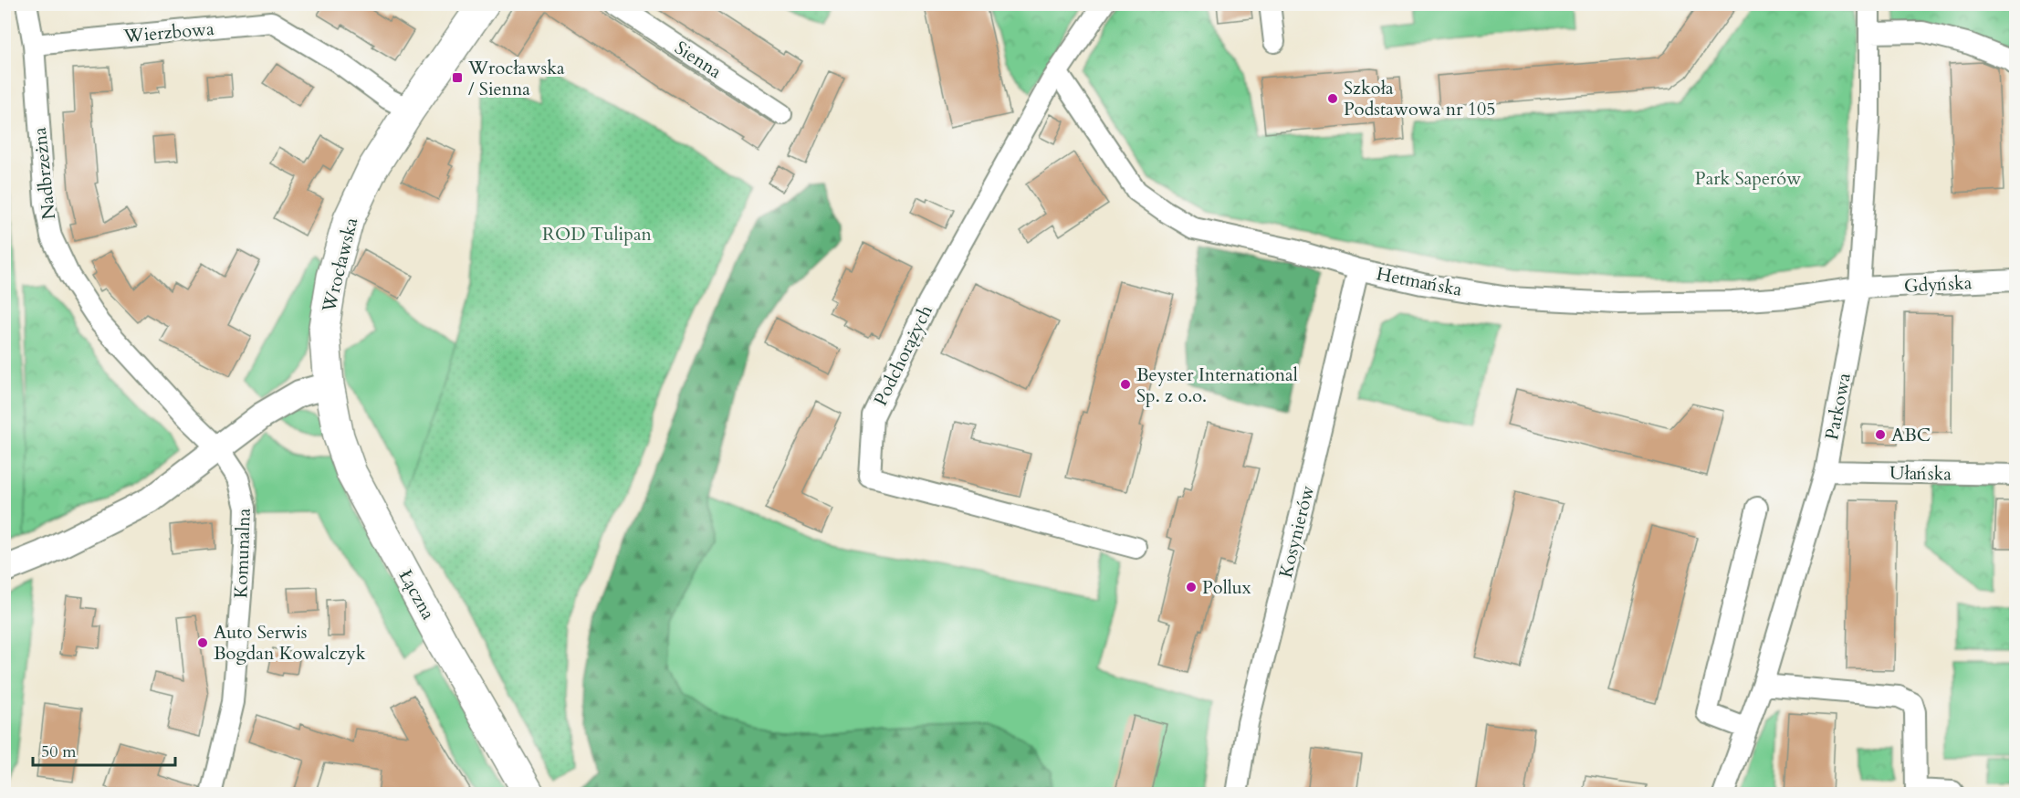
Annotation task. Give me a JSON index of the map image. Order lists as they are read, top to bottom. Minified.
{"streets":{"main road":["Wrocławska","Łączna"],"street":["Wierzbowa","Sienna","Nadbrzeżna","Hetmańska","Gdyńska","Podchorążych","Parkowa","Ułańska","Kosynierów","Komunalna"]},"crossings":[["Wierzbowa","Nadbrzeżna"],["Wierzbowa","Wrocławska"],["Nadbrzeżna","Komunalna"],["Wrocławska","Łączna"],["Hetmańska","Gdyńska"],["Hetmańska","Podchorążych"],["Hetmańska","Parkowa"],["Hetmańska","Kosynierów"],["Gdyńska","Parkowa"],["Parkowa","Ułańska"]],"parks":["Park Saperów","ROD Tulipan"],"places":{"transit":["Wrocławska / Sienna"],"other":["Szkoła Podstawowa nr 105","Beyster International Sp. z o.o.","ABC","Pollux","Auto Serwis Bogdan Kowalczyk"]},"scale_bar":"50 m"}
